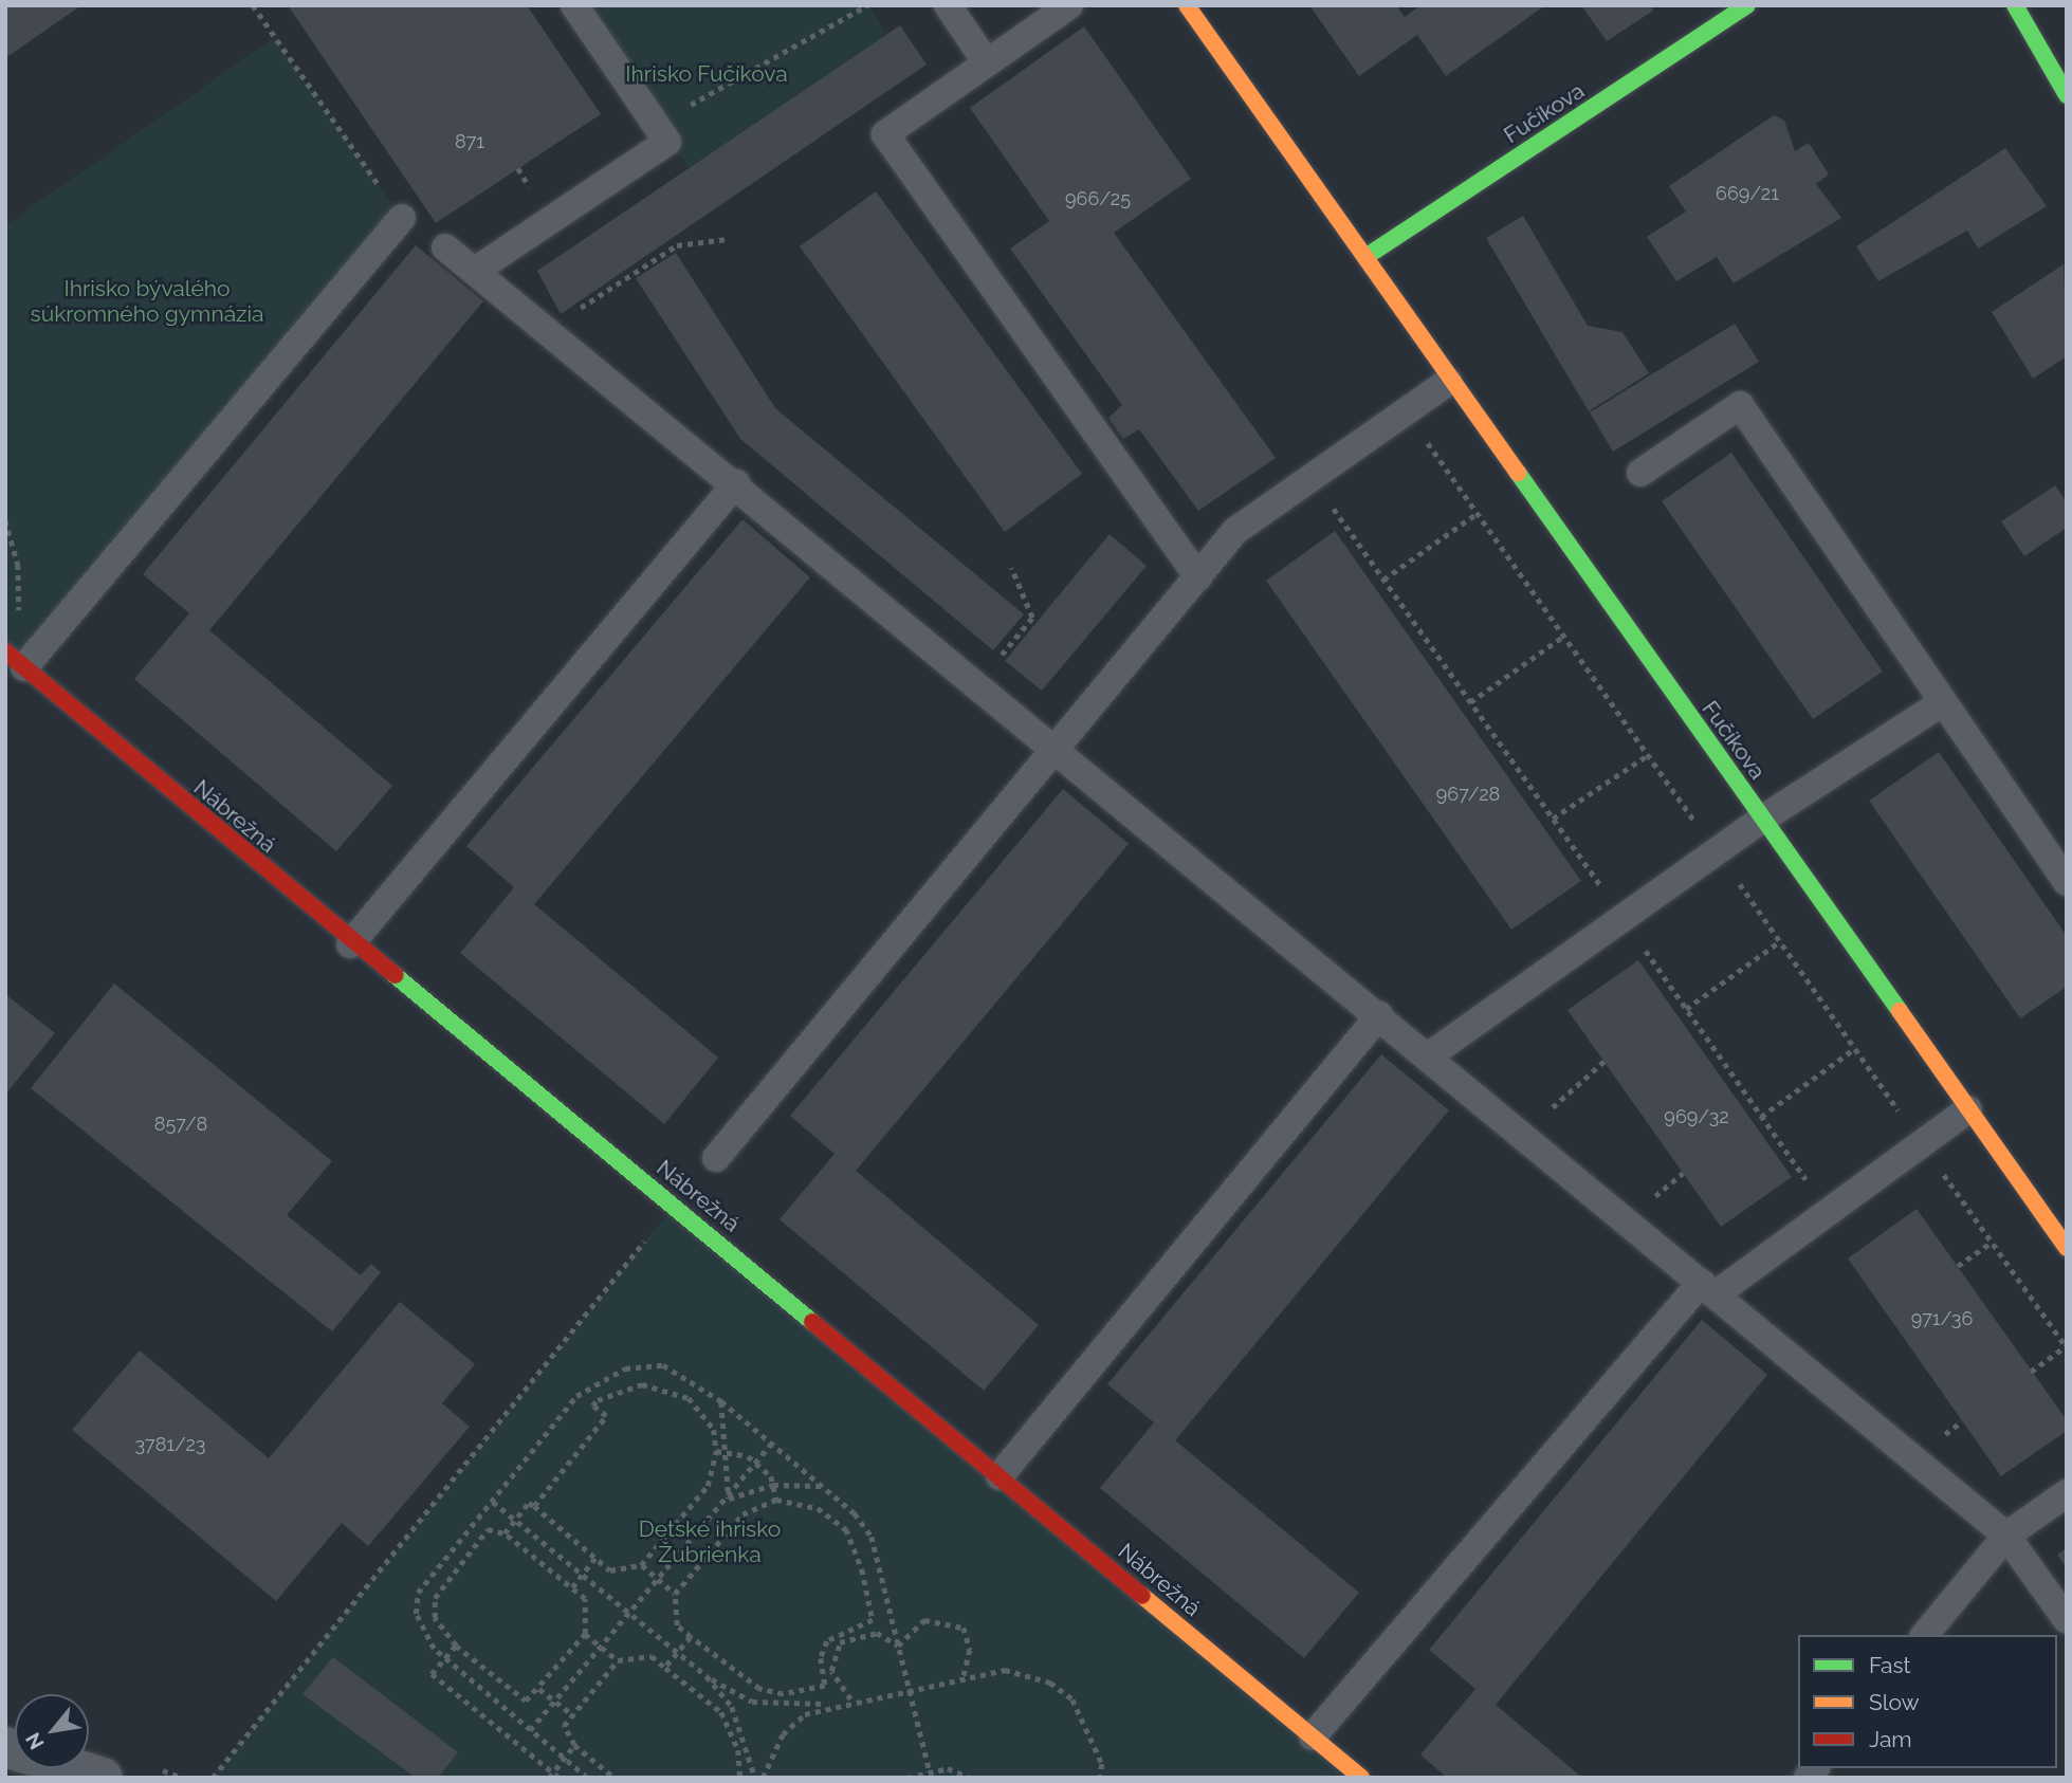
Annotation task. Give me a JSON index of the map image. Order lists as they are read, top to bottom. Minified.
{"streets":{"street":["Fučíkova","Nábrežná"]},"parks":["Ihrisko Fučíkova","Ihrisko bývalého súkromného gymnázia","Detské ihrisko Žubrienka"],"house_numbers":["871","669/21","966/25","967/28","969/32","857/8","971/36","3781/23"],"legend":["Fast","Slow","Jam"],"north":"bottom left"}
